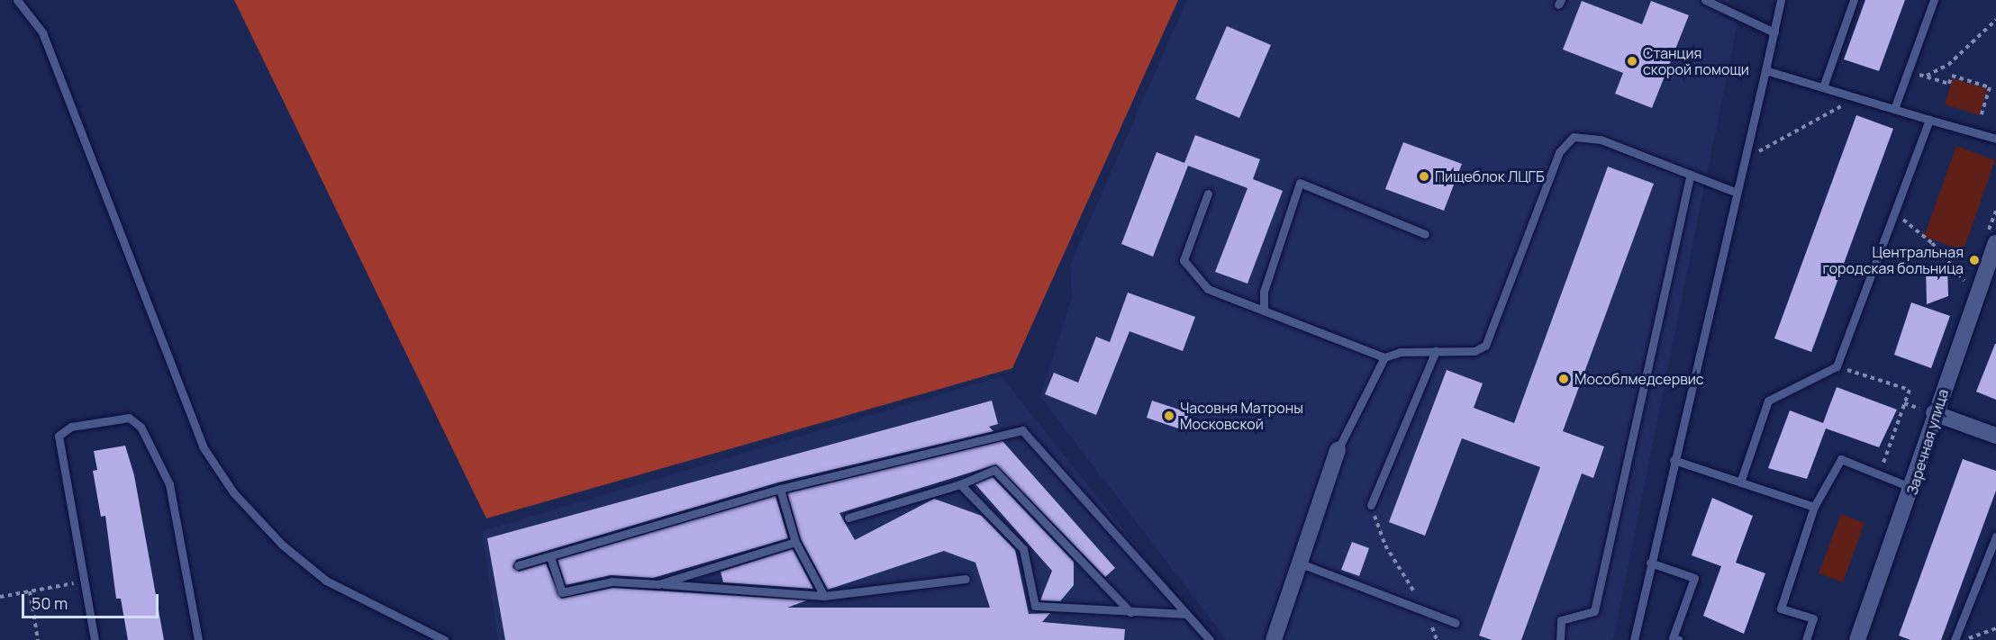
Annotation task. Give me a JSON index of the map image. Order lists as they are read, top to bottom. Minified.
{"streets":{"street":["Заречная улица"]},"places":["Станция скорой помощи","Пищеблок ЛЦГБ","Центральная городская больница","Мособлмедсервис","Часовня Матроны Московской"],"scale_bar":"50 m"}
